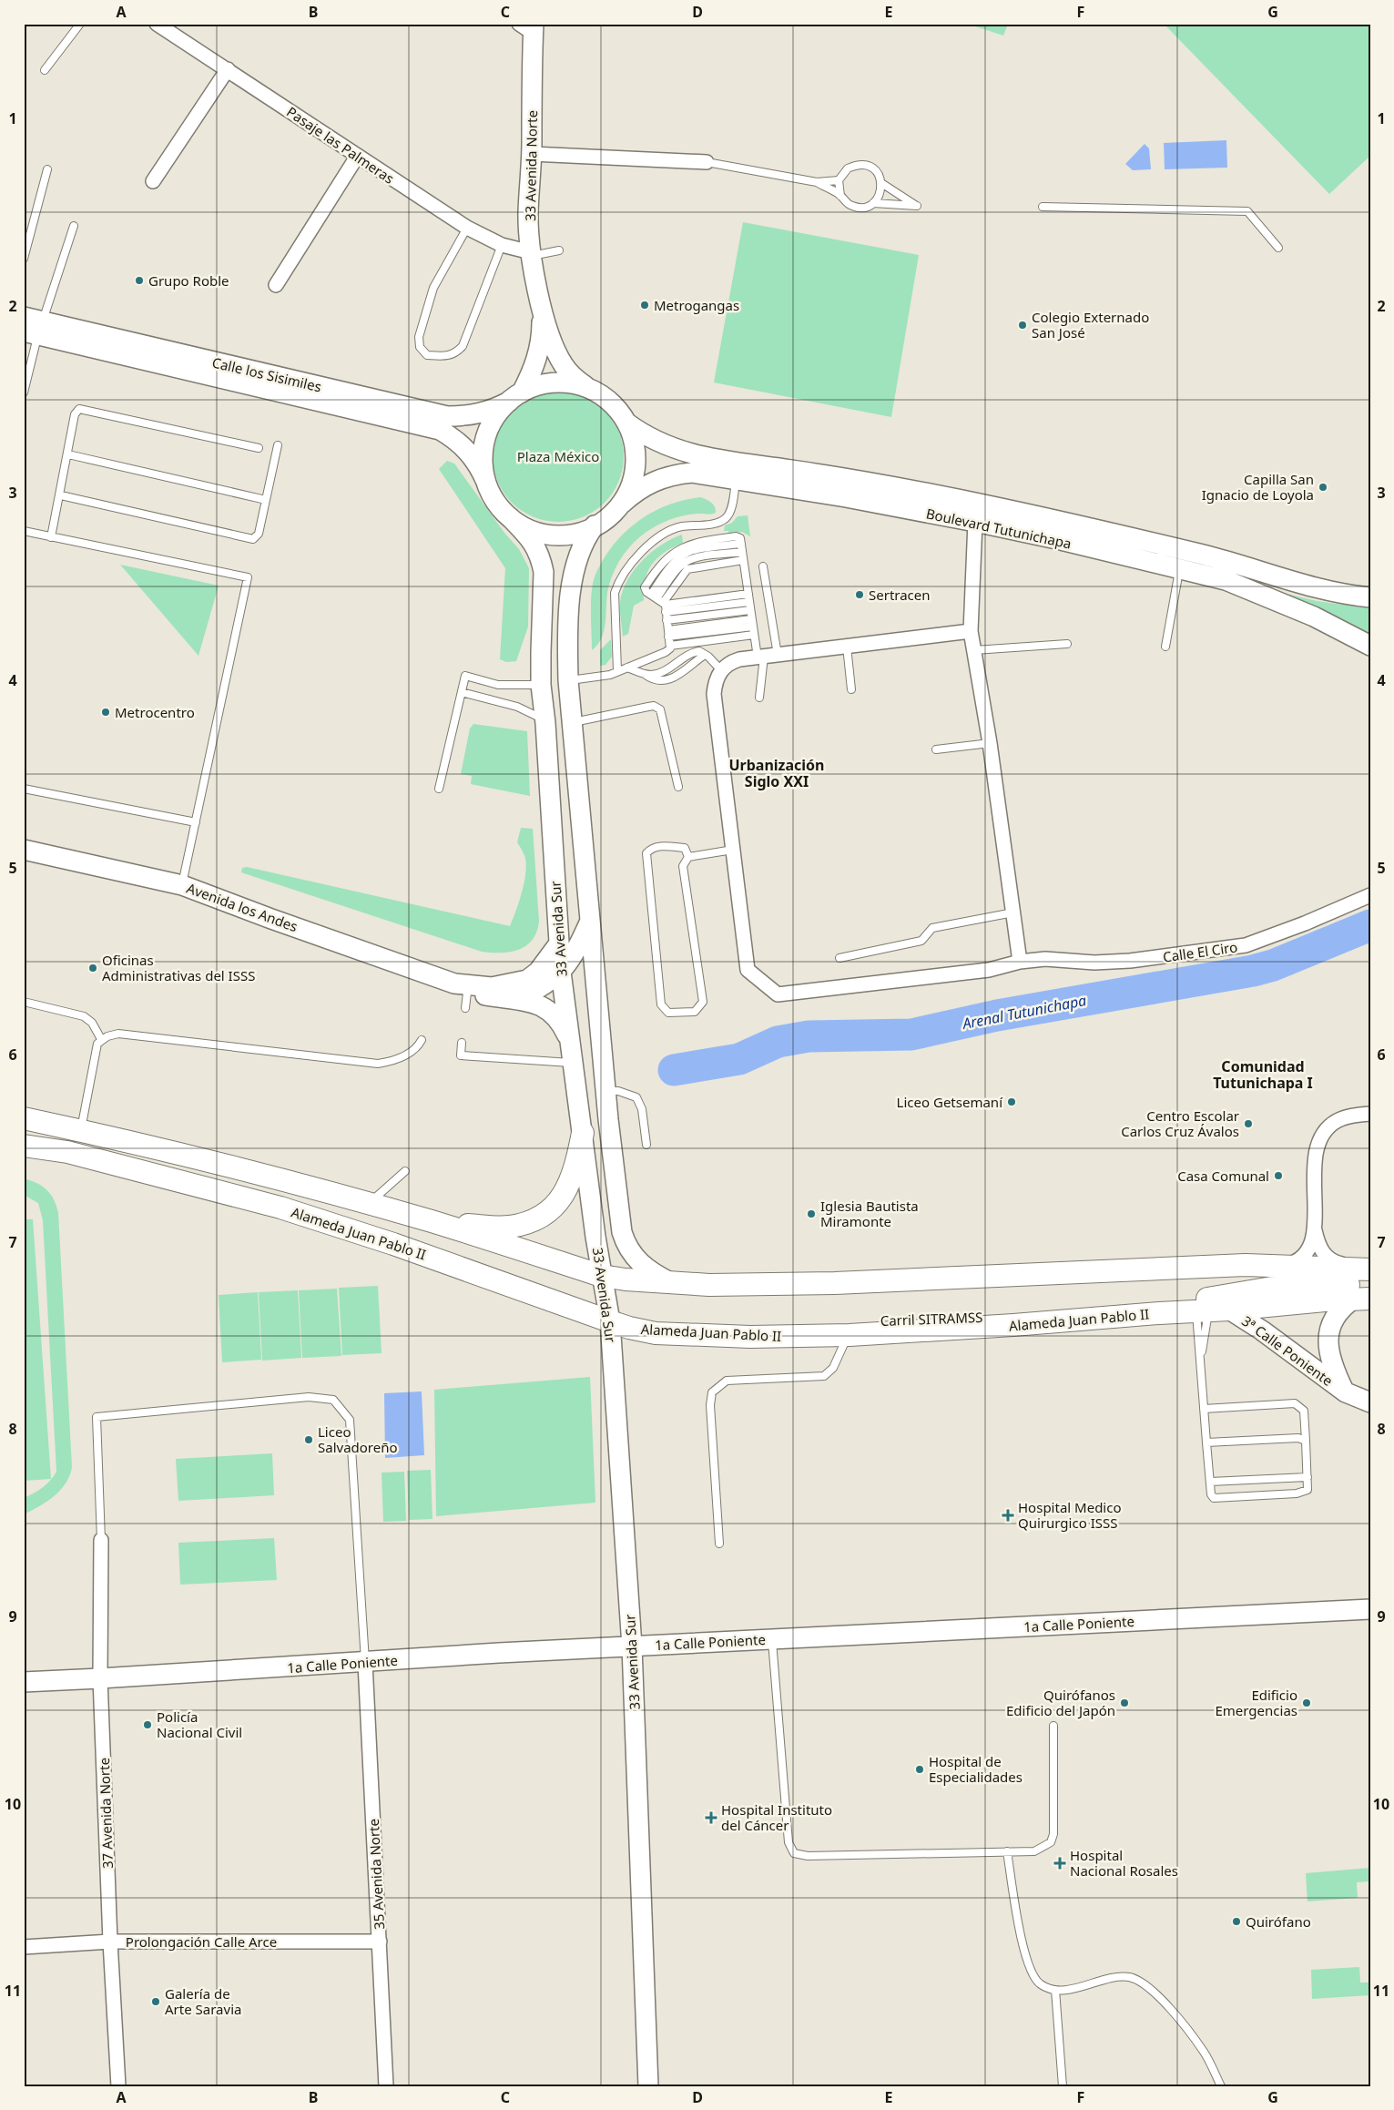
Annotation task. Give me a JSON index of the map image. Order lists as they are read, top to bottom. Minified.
{"streets":{"main road":["Alameda Juan Pablo II","Carril SITRAMSS"],"street":["Pasaje las Palmeras","33 Avenida Norte","Calle los Sisimiles","Boulevard Tutunichapa","Avenida los Andes","33 Avenida Sur","Calle El Ciro","3ª Calle Poniente","1a Calle Poniente","37 Avenida Norte","35 Avenida Norte","Prolongación Calle Arce"]},"crossings":[["Pasaje las Palmeras","33 Avenida Norte"],["33 Avenida Norte","Calle los Sisimiles"],["33 Avenida Norte","Boulevard Tutunichapa"],["33 Avenida Norte","33 Avenida Sur"],["Calle los Sisimiles","Boulevard Tutunichapa"],["Calle los Sisimiles","33 Avenida Sur"],["Boulevard Tutunichapa","33 Avenida Sur"],["Avenida los Andes","33 Avenida Sur"],["33 Avenida Sur","Alameda Juan Pablo II"],["33 Avenida Sur","Carril SITRAMSS"],["33 Avenida Sur","1a Calle Poniente"],["Alameda Juan Pablo II","Carril SITRAMSS"],["Alameda Juan Pablo II","3ª Calle Poniente"],["1a Calle Poniente","37 Avenida Norte"],["1a Calle Poniente","35 Avenida Norte"],["37 Avenida Norte","Prolongación Calle Arce"],["35 Avenida Norte","Prolongación Calle Arce"]],"districts":["Urbanización Siglo XXI","Comunidad Tutunichapa I"],"water":["Arenal Tutunichapa"],"parks":["Plaza México"],"places":{"other":["Grupo Roble","Metrogangas","Colegio Externado San José","Capilla San Ignacio de Loyola","Sertracen","Metrocentro","Oficinas Administrativas del ISSS","Liceo Getsemaní","Centro Escolar Carlos Cruz Ávalos","Casa Comunal","Iglesia Bautista Miramonte","Liceo Salvadoreño","Quirófanos Edificio del Japón","Edificio Emergencias","Policía Nacional Civil","Hospital de Especialidades","Quirófano","Galería de Arte Saravia"],"health":["Hospital Medico Quirurgico ISSS","Hospital Instituto del Cáncer","Hospital Nacional Rosales"]},"grid":{"columns":["A","B","C","D","E","F","G"],"rows":["1","2","3","4","5","6","7","8","9","10","11"]}}
